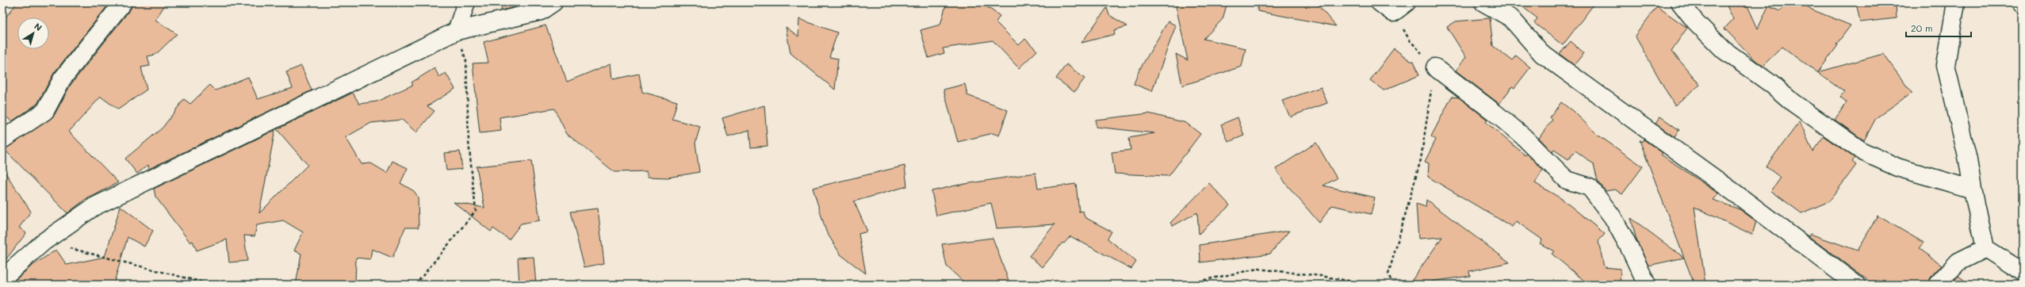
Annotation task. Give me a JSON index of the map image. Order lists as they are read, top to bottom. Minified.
{"scale_bar":"20 m","north":"top right"}
